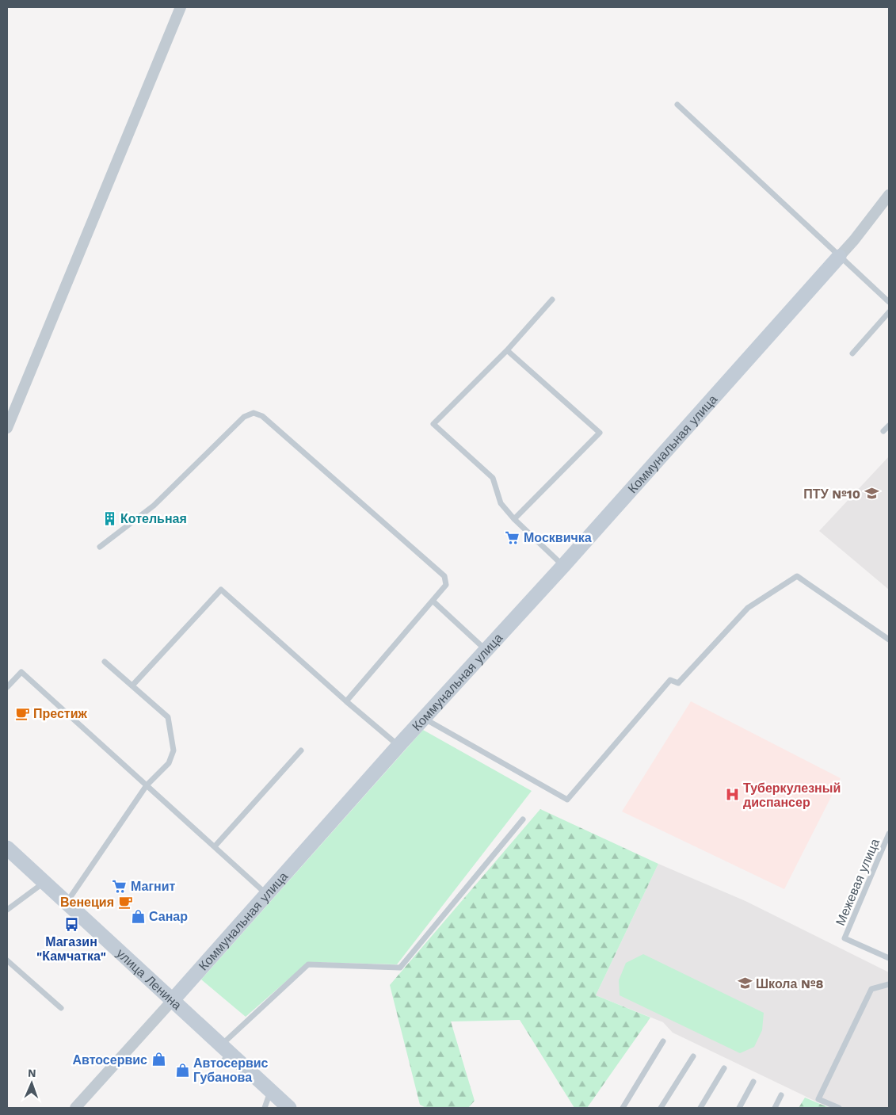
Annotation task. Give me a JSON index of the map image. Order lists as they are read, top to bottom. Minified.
{"streets":{"street":["Коммунальная улица","улица Ленина"],"lane":["Межевая улица"]},"crossings":[["Коммунальная улица","улица Ленина"]],"places":{"school or university":["ПТУ №10","Школа №8"],"building":["Котельная"],"supermarket":["Москвичка","Магнит"],"cafe":["Престиж","Венеция"],"hospital":["Туберкулезный диспансер"],"shop":["Санар","Автосервис","Автосервис Губанова"],"bus stop":["Магазин \"Камчатка\""]},"north":"top"}
